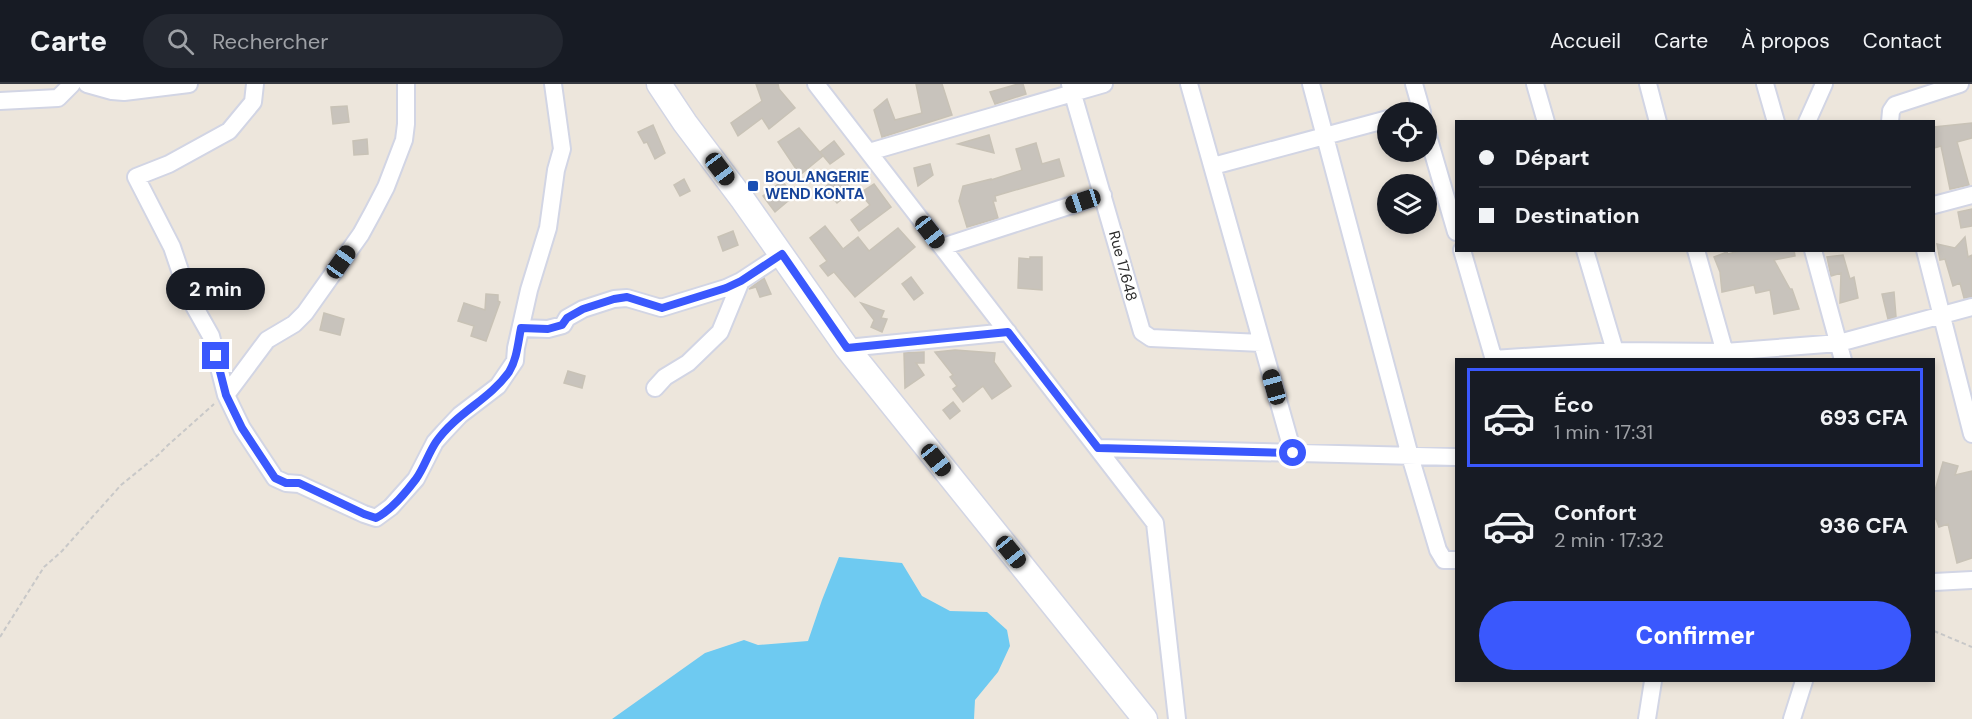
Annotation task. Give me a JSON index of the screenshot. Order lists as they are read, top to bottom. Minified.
{"streets":{"street":["Rue 17.648"]},"places":{"transit":["BOULANGERIE WEND KONTA"]},"page":{"header":"Carte","search":"Rechercher","nav":["Accueil","Carte","À propos","Contact"],"banner":["Départ","Destination"],"bubble":"2 min","list":[{"name":"Éco","note":"1 min · 17:31","value":"693 CFA"},{"name":"Confort","note":"2 min · 17:32","value":"936 CFA"}],"buttons":"Confirmer"}}
